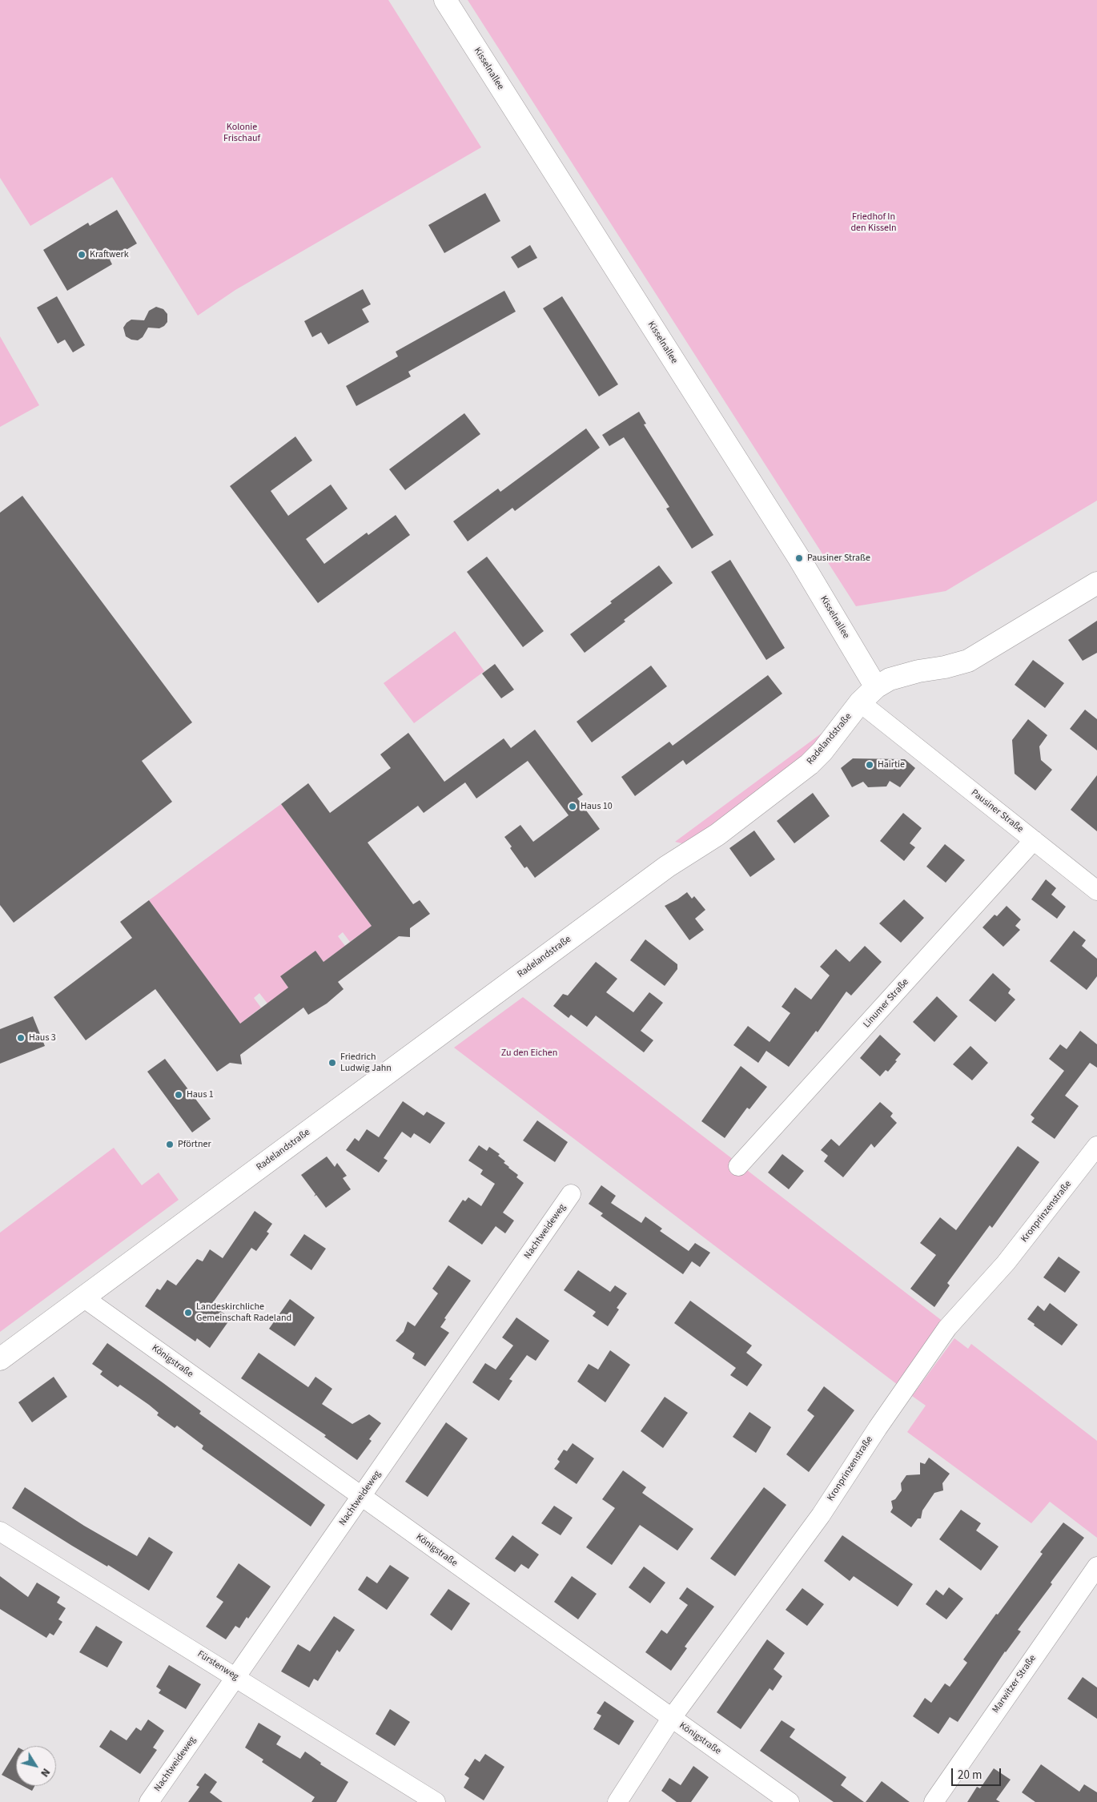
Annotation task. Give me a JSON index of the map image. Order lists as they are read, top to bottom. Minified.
{"streets":{"street":["Kisselnallee","Radelandstraße","Pausiner Straße","Linumer Straße","Kronprinzenstraße","Nachtweideweg","Königstraße","Fürstenweg","Marwitzer Straße"]},"crossings":[["Kisselnallee","Radelandstraße"],["Radelandstraße","Pausiner Straße"],["Radelandstraße","Königstraße"],["Pausiner Straße","Linumer Straße"],["Kronprinzenstraße","Königstraße"],["Nachtweideweg","Königstraße"],["Nachtweideweg","Fürstenweg"]],"parks":["Kolonie Frischauf","Friedhof In den Kisseln","Zu den Eichen"],"places":["Kraftwerk","Pausiner Straße","Hairtie","Haus 10","Haus 3","Friedrich Ludwig Jahn","Haus 1","Pförtner","Landeskirchliche Gemeinschaft Radeland"],"scale_bar":"20 m","north":"bottom right"}
